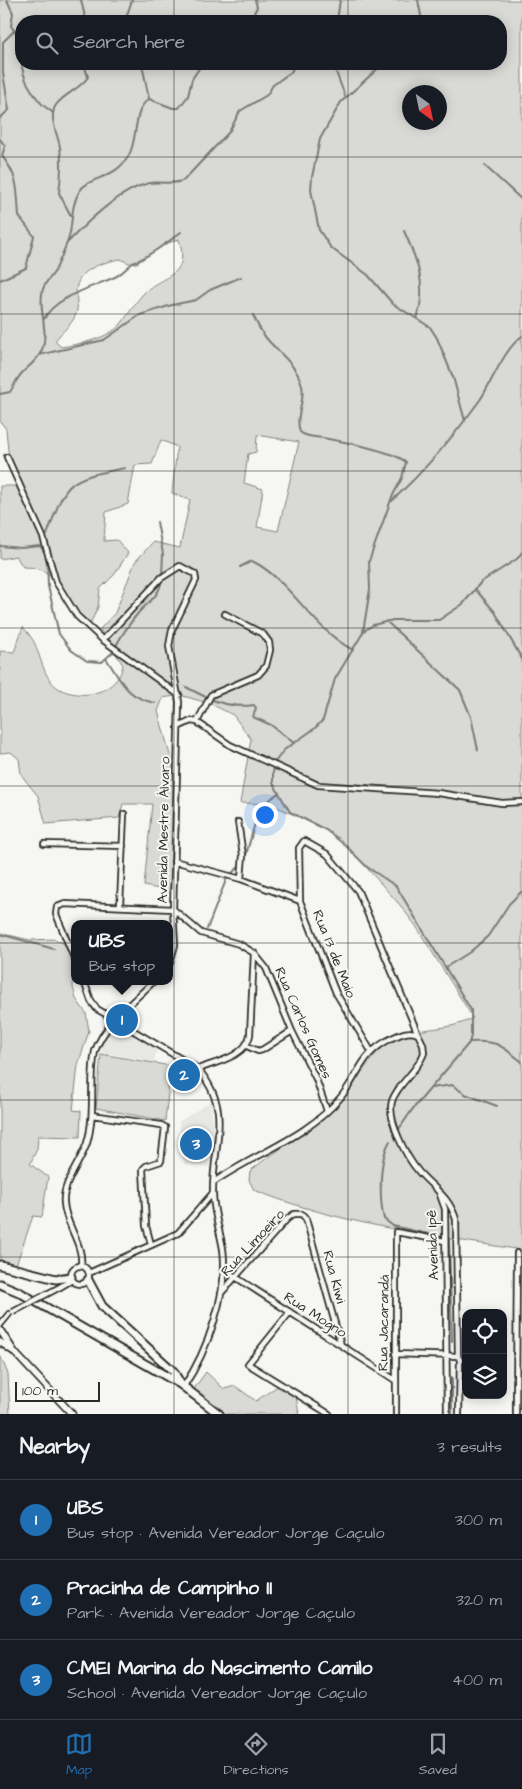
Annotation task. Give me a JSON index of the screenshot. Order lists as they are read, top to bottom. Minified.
{"streets":{"street":["Avenida Mestre Álvaro","Rua 13 de Maio","Rua Carlos Gomes","Rua Limoeiro","Avenida Ipê","Rua Kiwi","Rua Mogno","Rua Jacarandá"]},"crossings":[["Avenida Mestre Álvaro","Rua 13 de Maio"],["Avenida Mestre Álvaro","Rua Carlos Gomes"],["Rua Limoeiro","Rua Kiwi"],["Rua Limoeiro","Rua Mogno"],["Avenida Ipê","Rua Jacarandá"],["Rua Kiwi","Rua Mogno"],["Rua Mogno","Rua Jacarandá"]],"scale_bar":"100 m","north":"bottom right","page":{"search":"Search here","popup":["UBS","Bus stop"],"pins":["1","2","3"],"scale":"100 m","heading":["Nearby","3 results"],"list":[{"mark":"1","name":"UBS","note":"Bus stop · Avenida Vereador Jorge Caçulo","value":"300 m"},{"mark":"2","name":"Pracinha de Campinho II","note":"Park · Avenida Vereador Jorge Caçulo","value":"320 m"},{"mark":"3","name":"CMEI Marina do Nascimento Camilo","note":"School · Avenida Vereador Jorge Caçulo","value":"400 m"}],"nav":["Map","Directions","Saved"]}}
